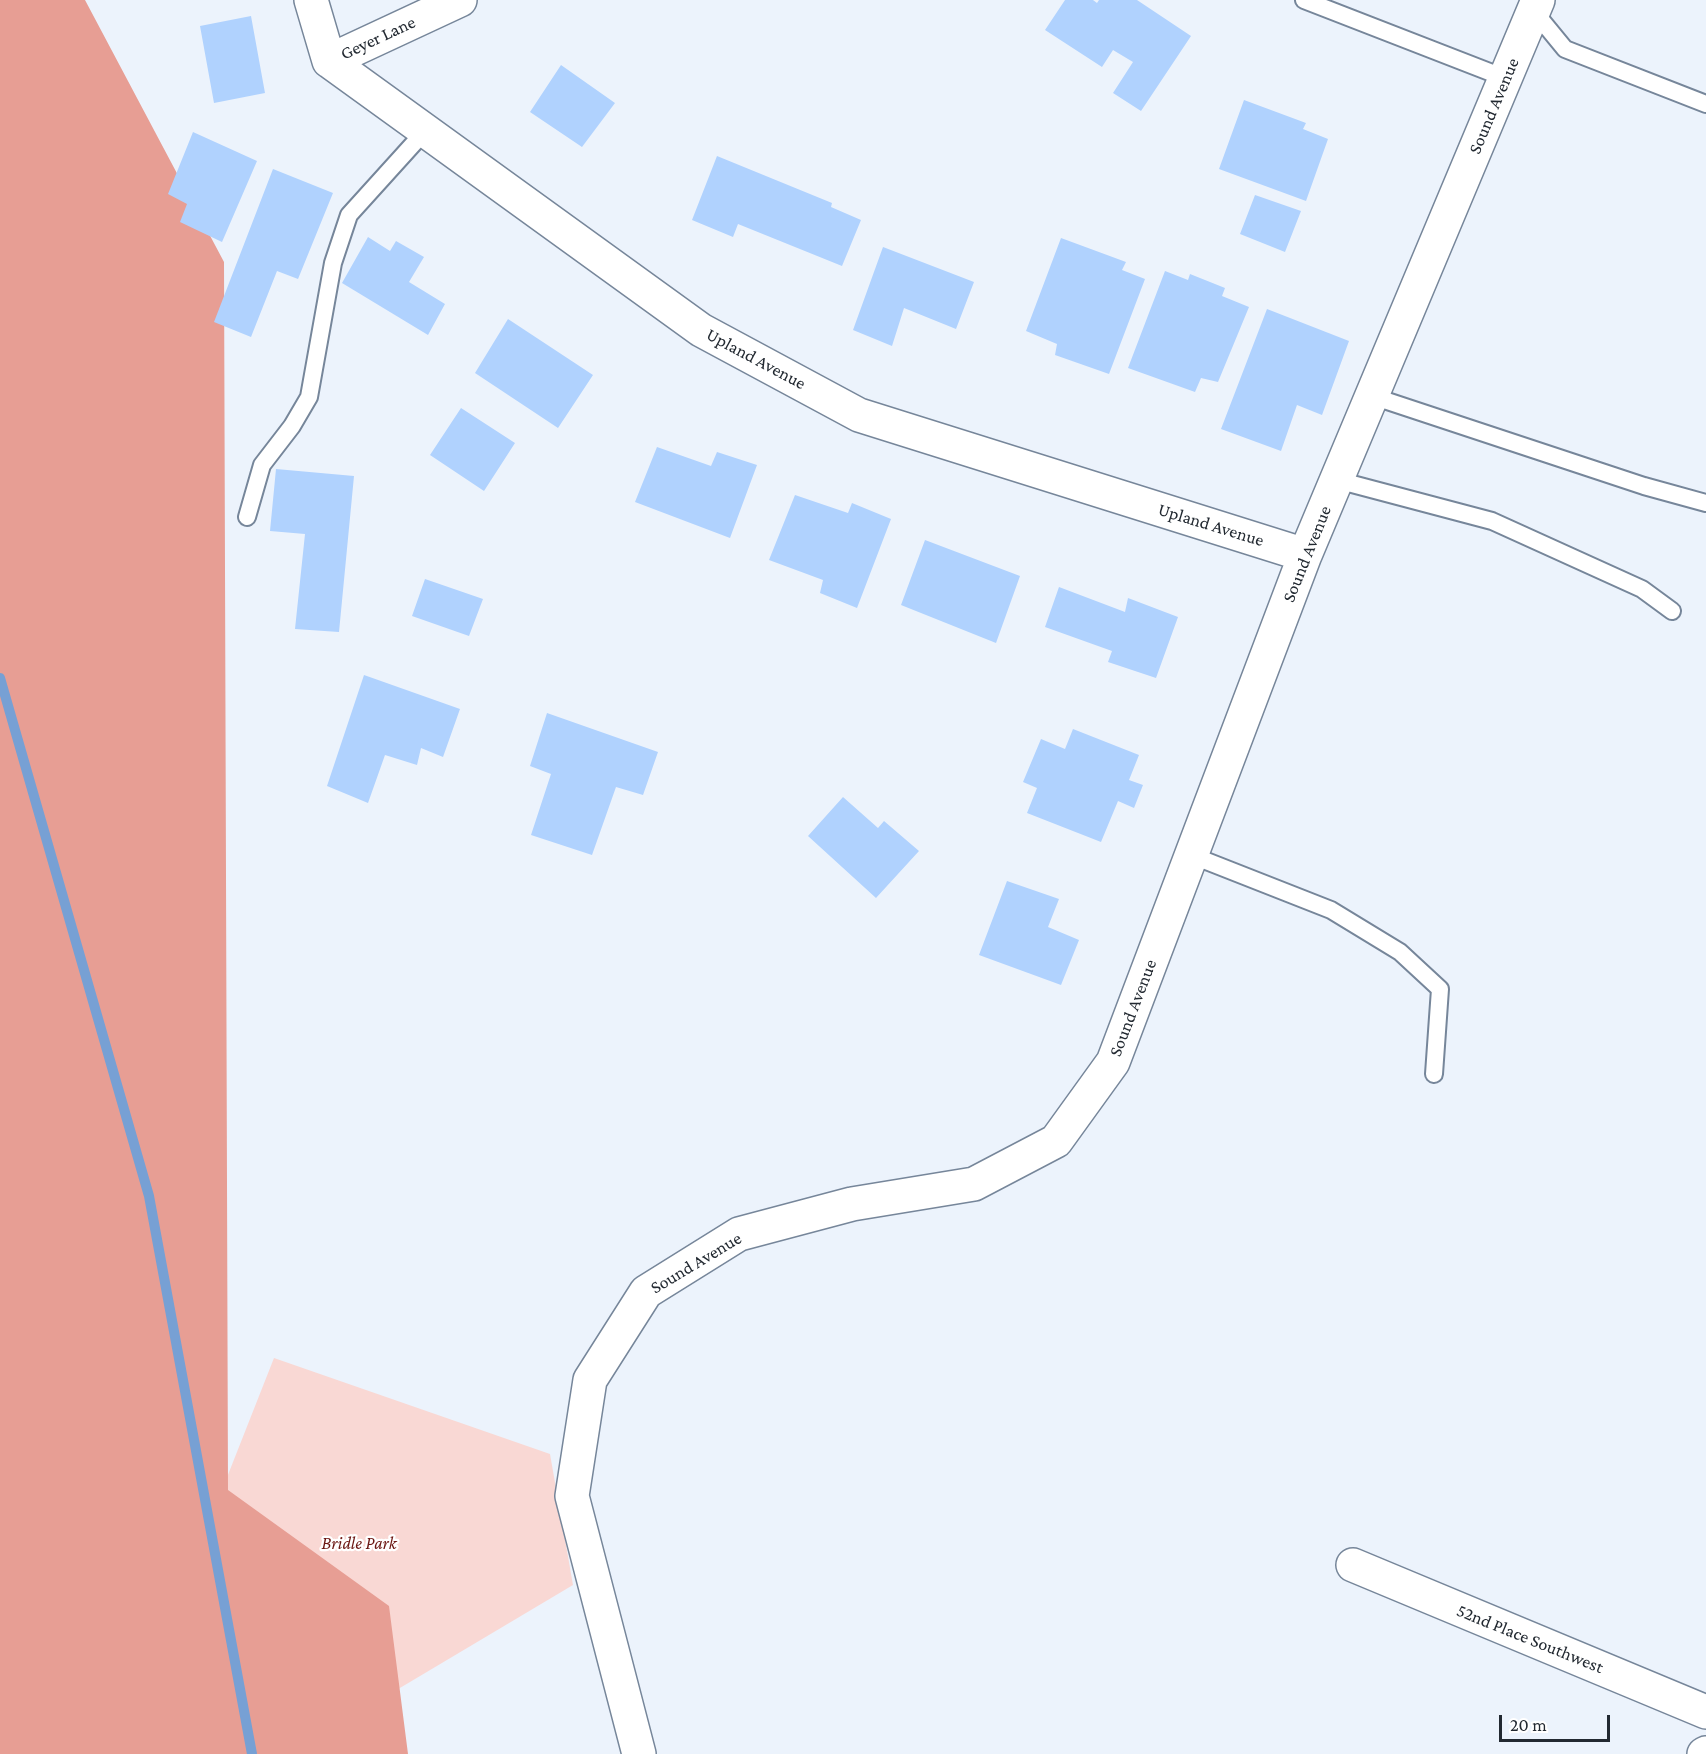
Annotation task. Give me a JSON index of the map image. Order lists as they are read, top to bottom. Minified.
{"streets":{"street":["Geyer Lane","Sound Avenue","Upland Avenue","52nd Place Southwest"]},"crossings":[["Geyer Lane","Upland Avenue"],["Sound Avenue","Upland Avenue"]],"parks":["Bridle Park"],"scale_bar":"20 m"}
